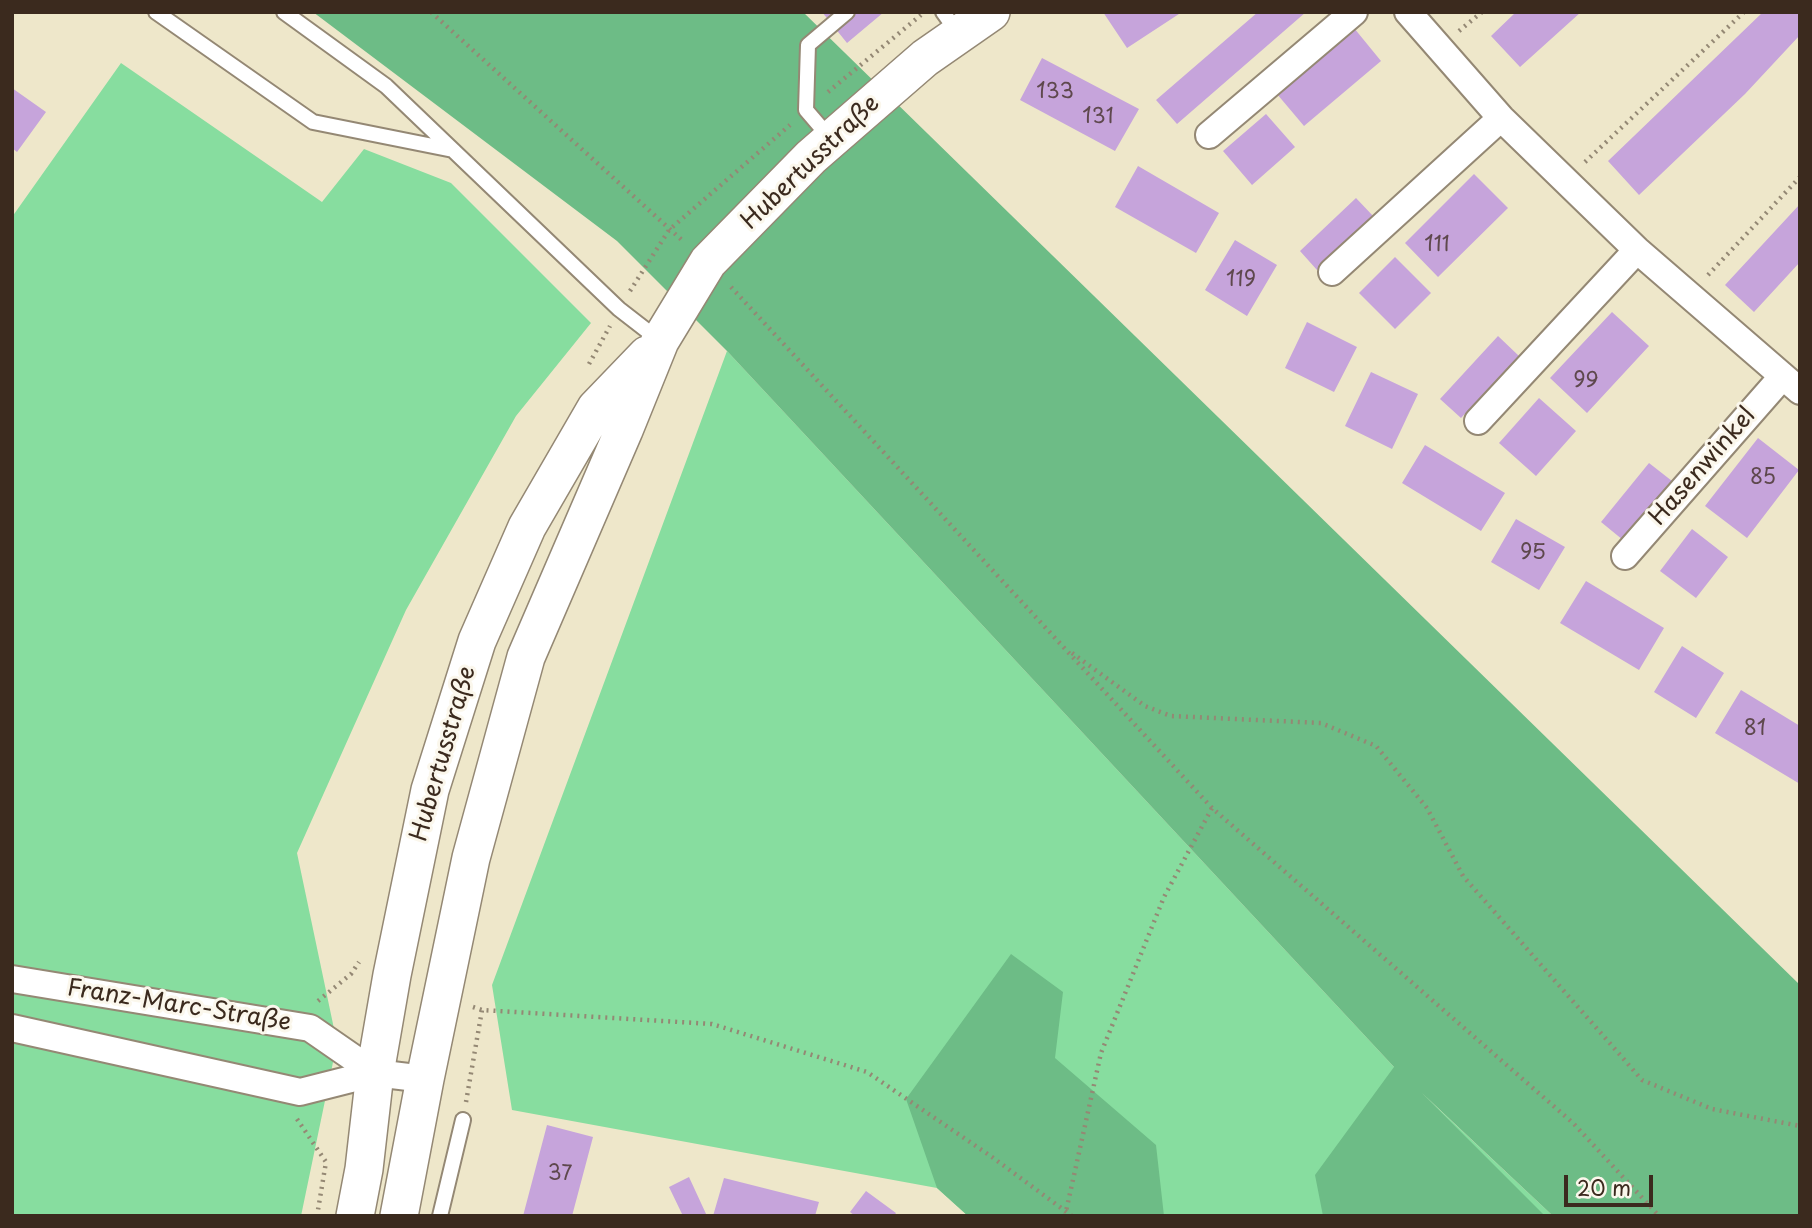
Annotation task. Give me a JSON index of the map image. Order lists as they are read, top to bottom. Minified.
{"streets":{"street":["Hubertusstraße","Hasenwinkel","Franz-Marc-Straße"]},"crossings":[["Hubertusstraße","Franz-Marc-Straße"]],"house_numbers":["133","131","111","119","99","85","95","81","37"],"scale_bar":"20 m"}
